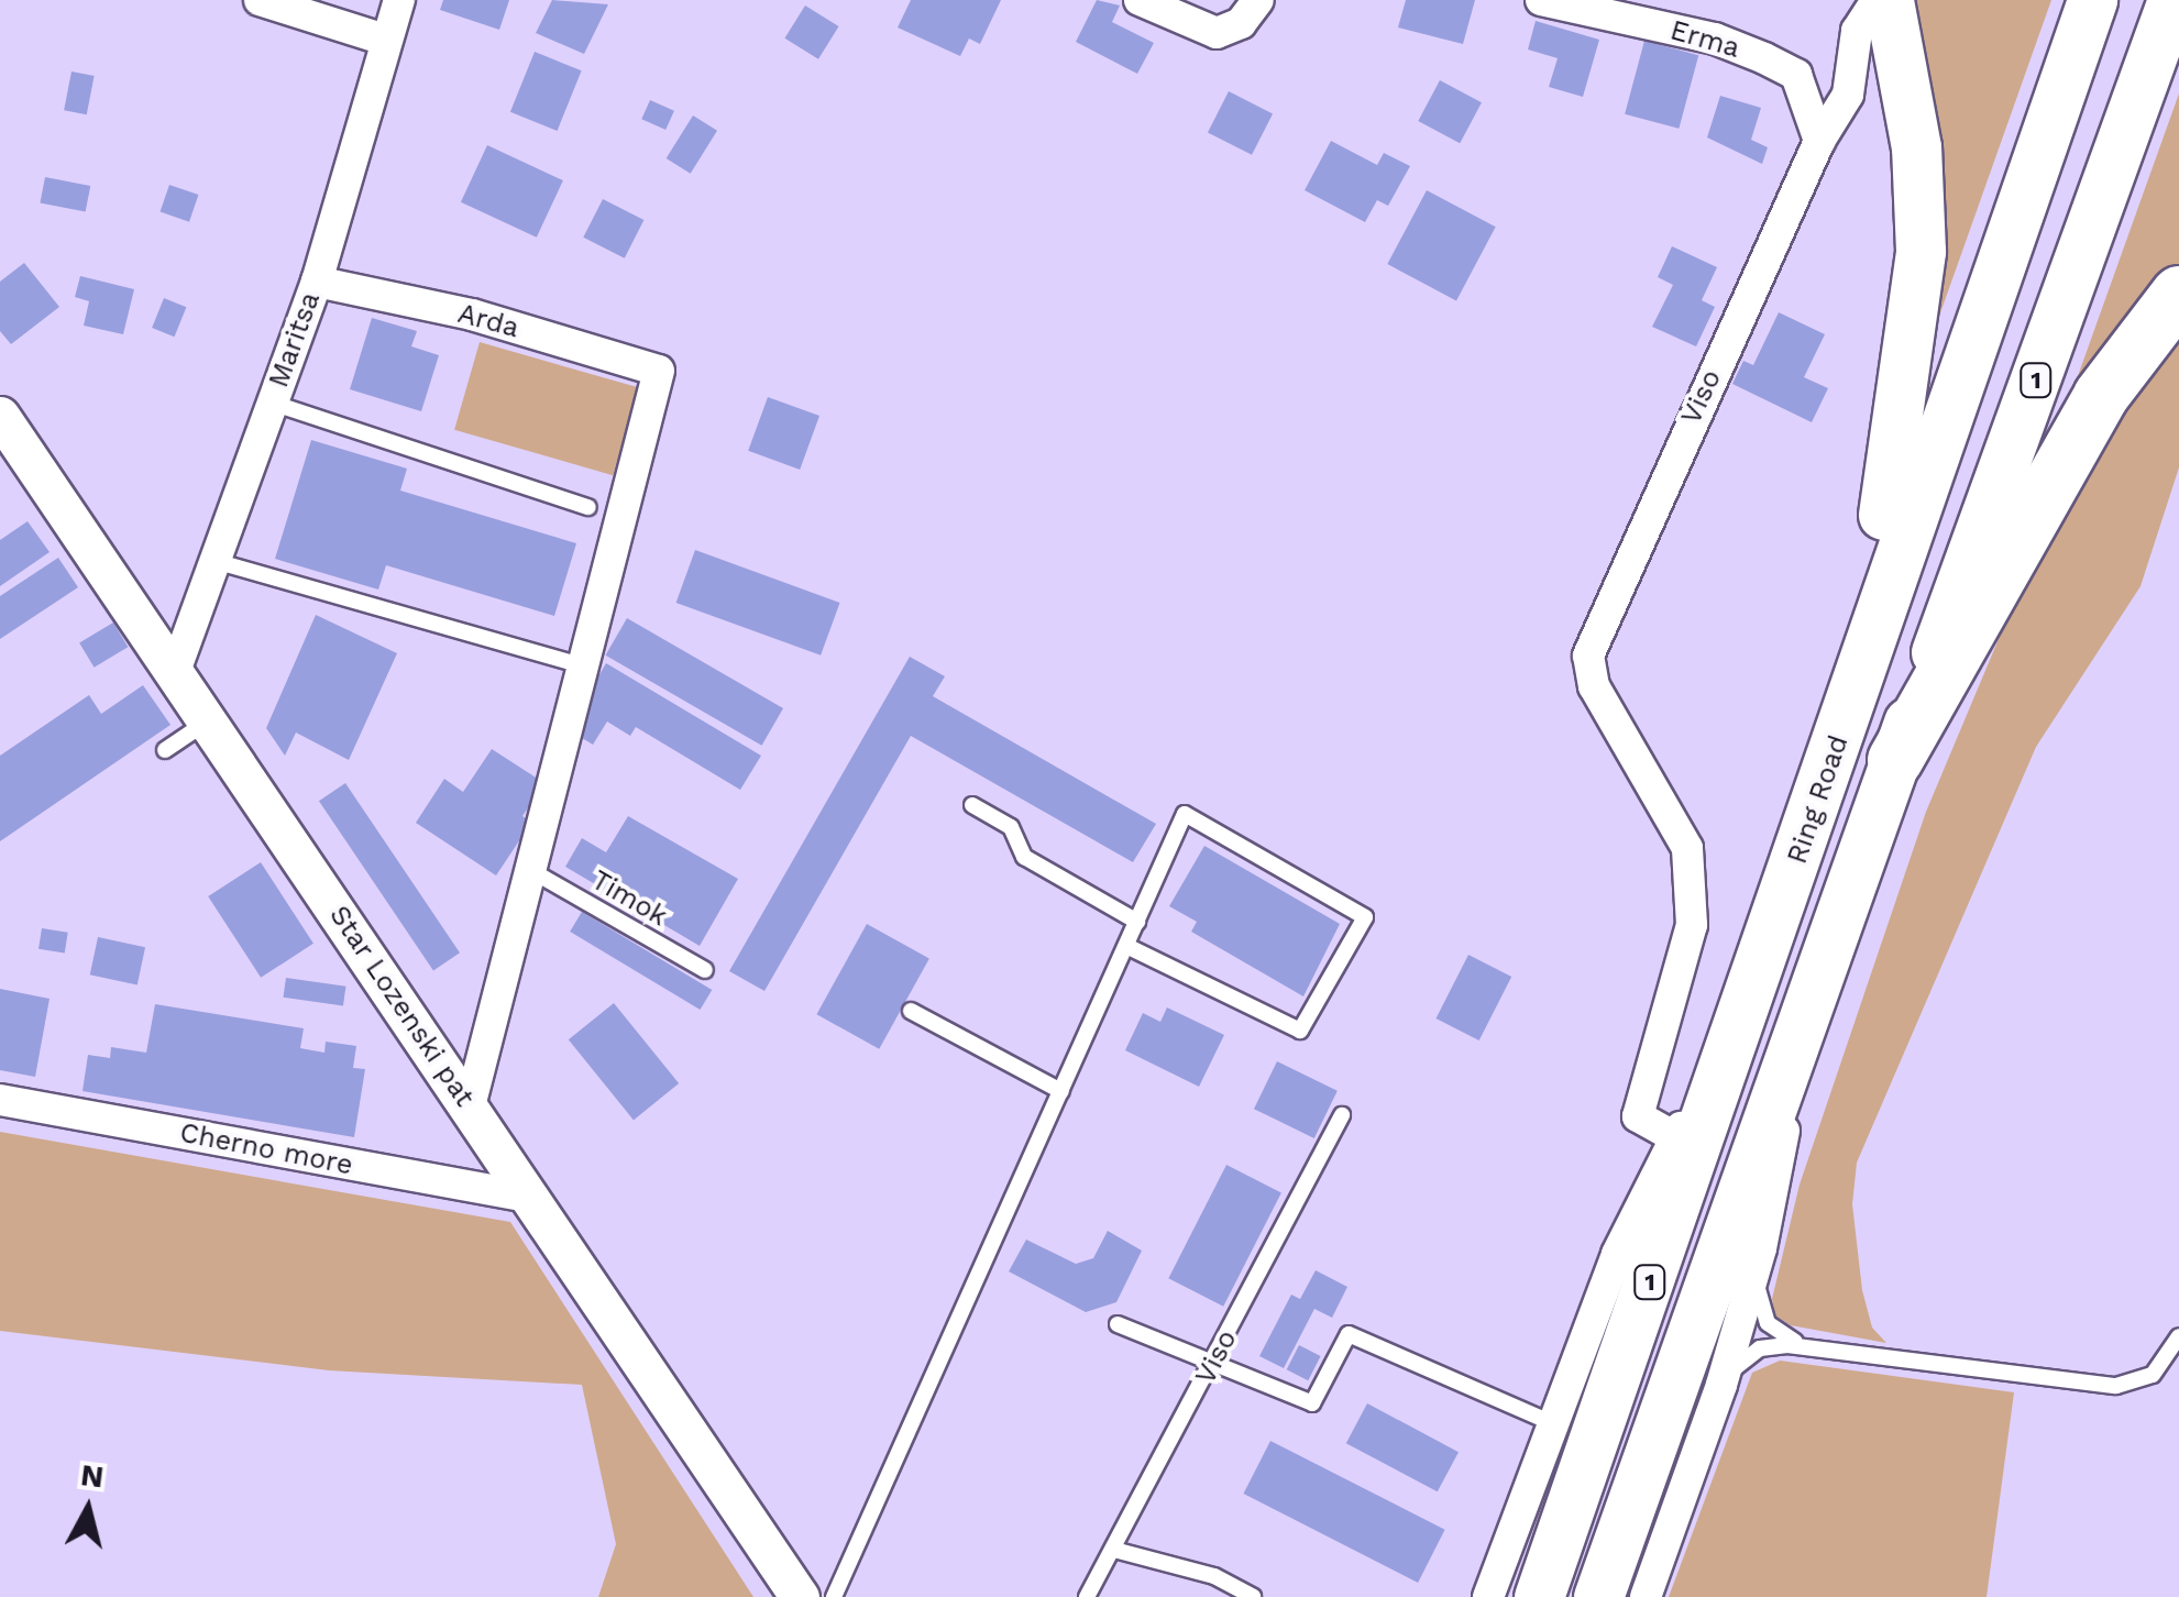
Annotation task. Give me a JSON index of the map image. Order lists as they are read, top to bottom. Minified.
{"streets":{"highway":["1","Ring Road"],"street":["Erma","Arda","Maritsa","Viso","Star Lozenski pat","Cherno more"],"lane":["Timok"]},"crossings":[["Erma","Viso"],["Arda","Maritsa"],["Maritsa","Star Lozenski pat"],["Star Lozenski pat","Cherno more"]],"north":"top"}
